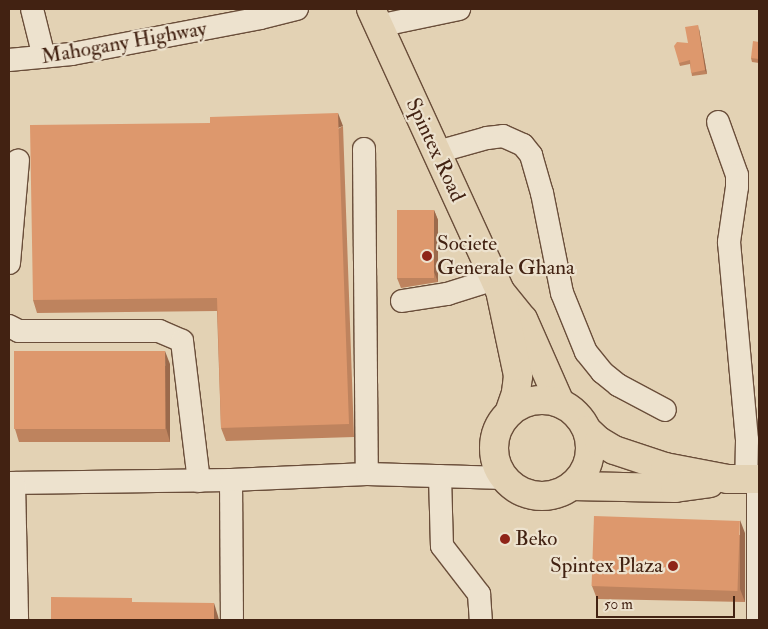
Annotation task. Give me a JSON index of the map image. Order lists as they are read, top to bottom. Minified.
{"streets":{"main road":["Spintex Road"],"street":["Mahogany Highway"]},"places":["Societe Generale Ghana","Beko","Spintex Plaza"],"scale_bar":"50 m"}
